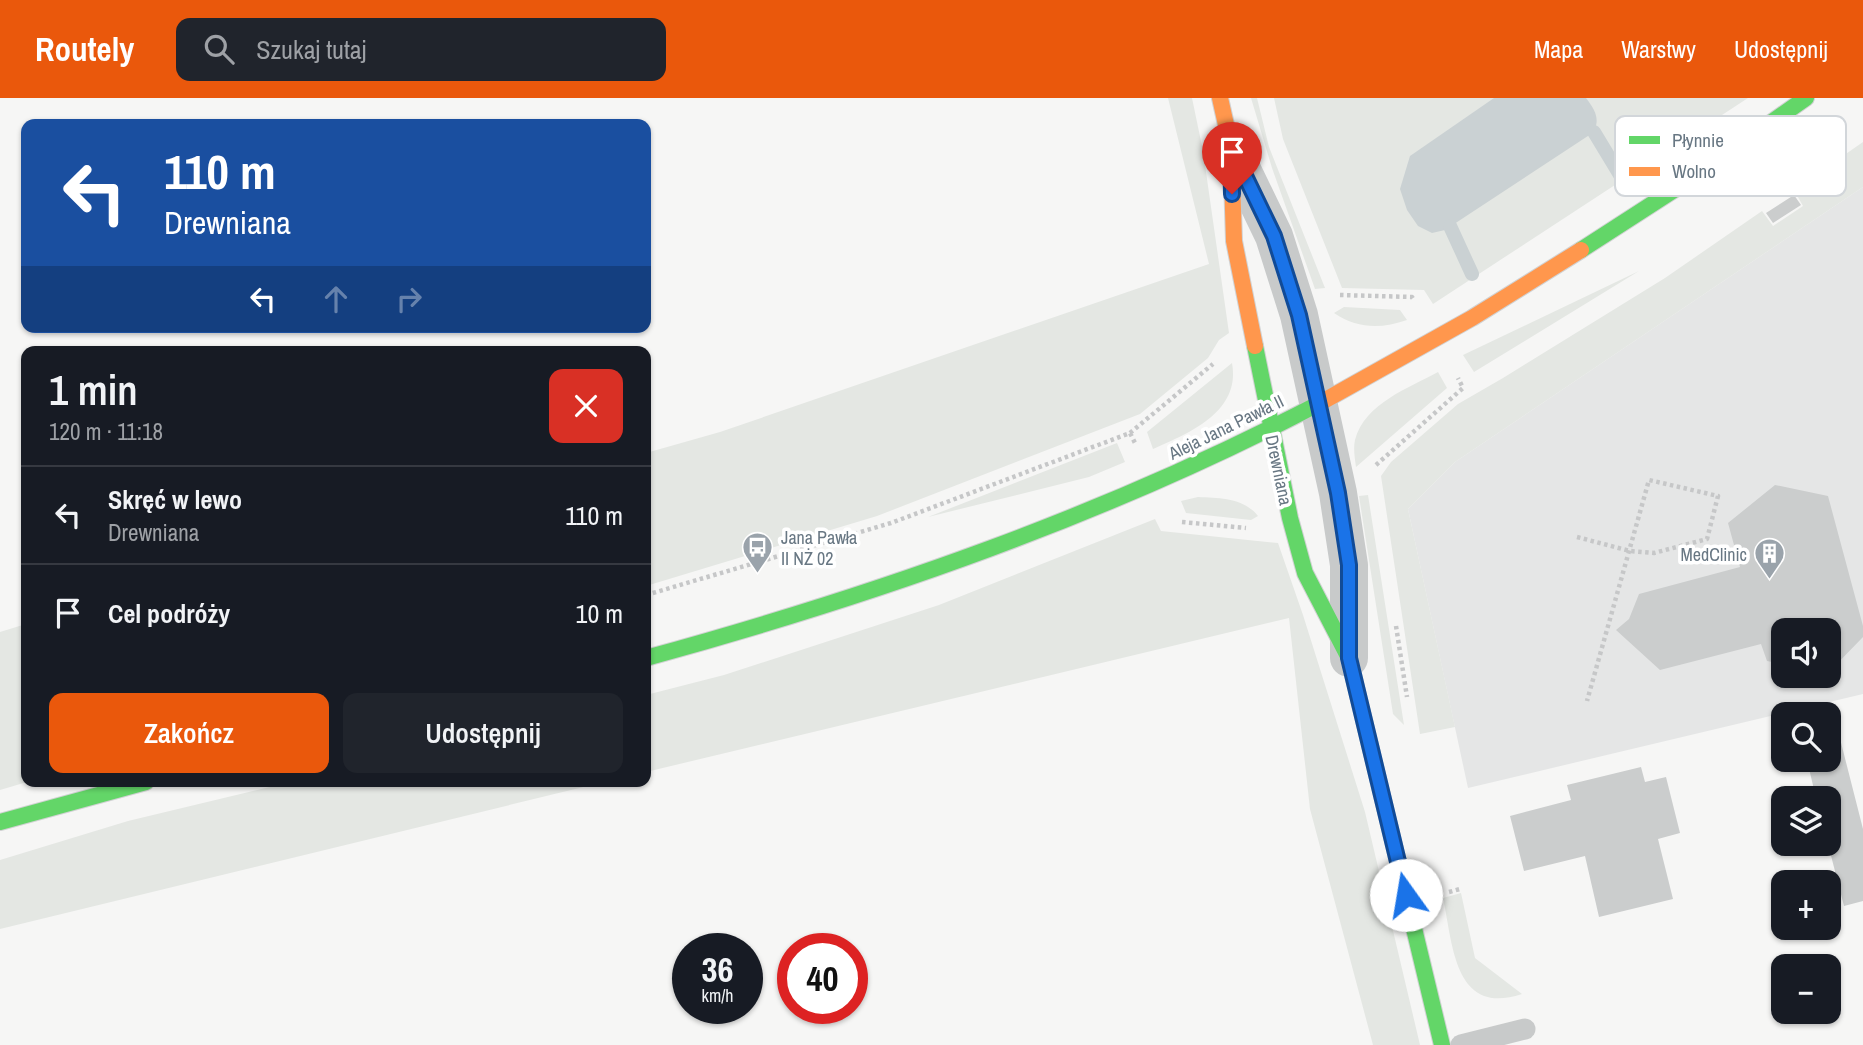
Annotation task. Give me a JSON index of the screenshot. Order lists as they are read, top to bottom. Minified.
{"streets":{"street":["Aleja Jana Pawła II","Drewniana"]},"crossings":[["Aleja Jana Pawła II","Drewniana"]],"places":{"bus stop":["Jana Pawła II NŻ 02"],"building":["MedClinic"]},"legend":["Płynnie","Wolno"],"page":{"header":"Routely","search":"Szukaj tutaj","nav":["Mapa","Warstwy","Udostępnij"],"turn":["110 m","Drewniana"],"heading":["1 min","120 m · 11:18"],"list":[{"name":"Skręć w lewo","note":"Drewniana","value":"110 m"},{"name":"Cel podróży","value":"10 m"}],"map_buttons":["+","−"],"buttons":["Zakończ","Udostępnij"],"speed":"36 km/h","limit":"40"}}
